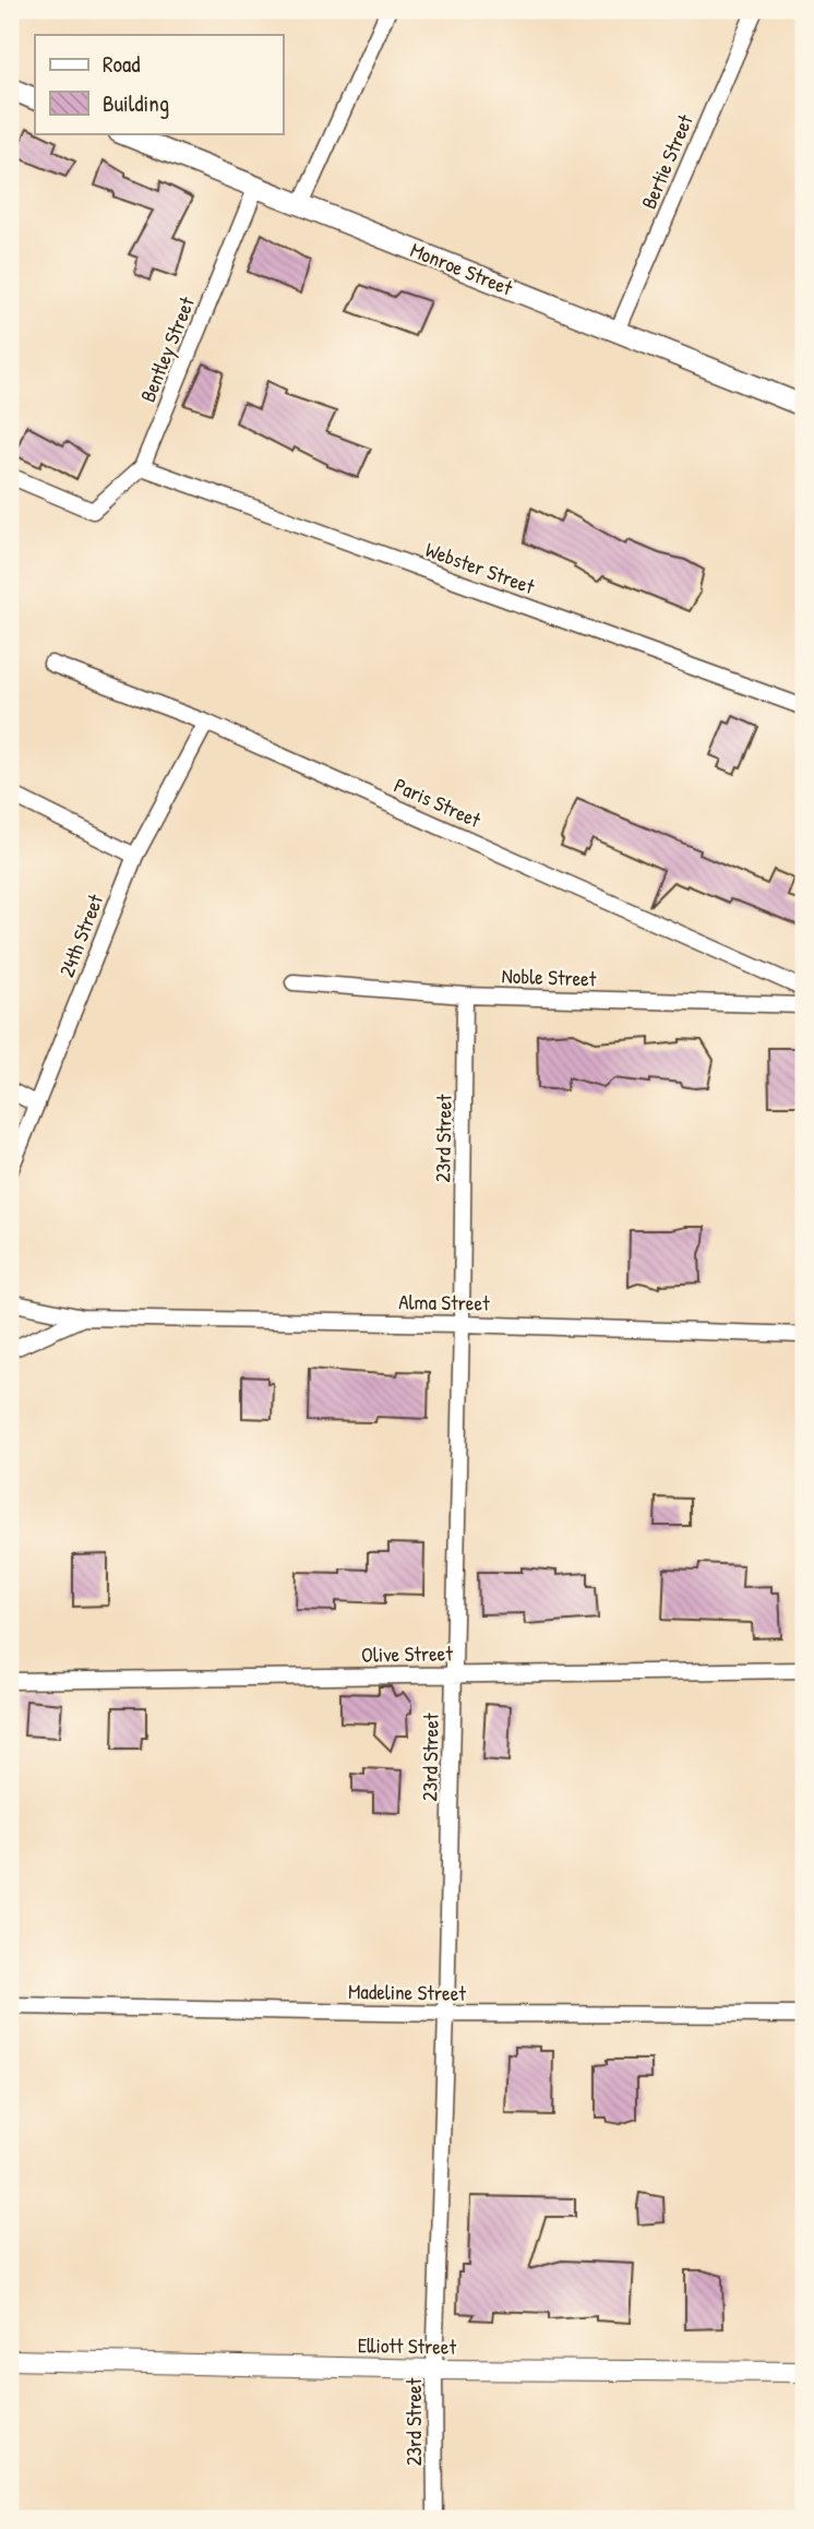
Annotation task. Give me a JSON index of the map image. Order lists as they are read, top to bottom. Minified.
{"streets":{"main road":["Monroe Street"],"street":["Bertie Street","Bentley Street","Webster Street","Paris Street","24th Street","Noble Street","23rd Street","Alma Street","Olive Street","Madeline Street","Elliott Street"]},"crossings":[["Bertie Street","Monroe Street"],["Monroe Street","Bentley Street"],["Bentley Street","Webster Street"],["Paris Street","24th Street"],["Noble Street","23rd Street"],["23rd Street","Alma Street"],["23rd Street","Olive Street"],["23rd Street","Madeline Street"],["23rd Street","Elliott Street"]],"legend":["Road","Building"]}
